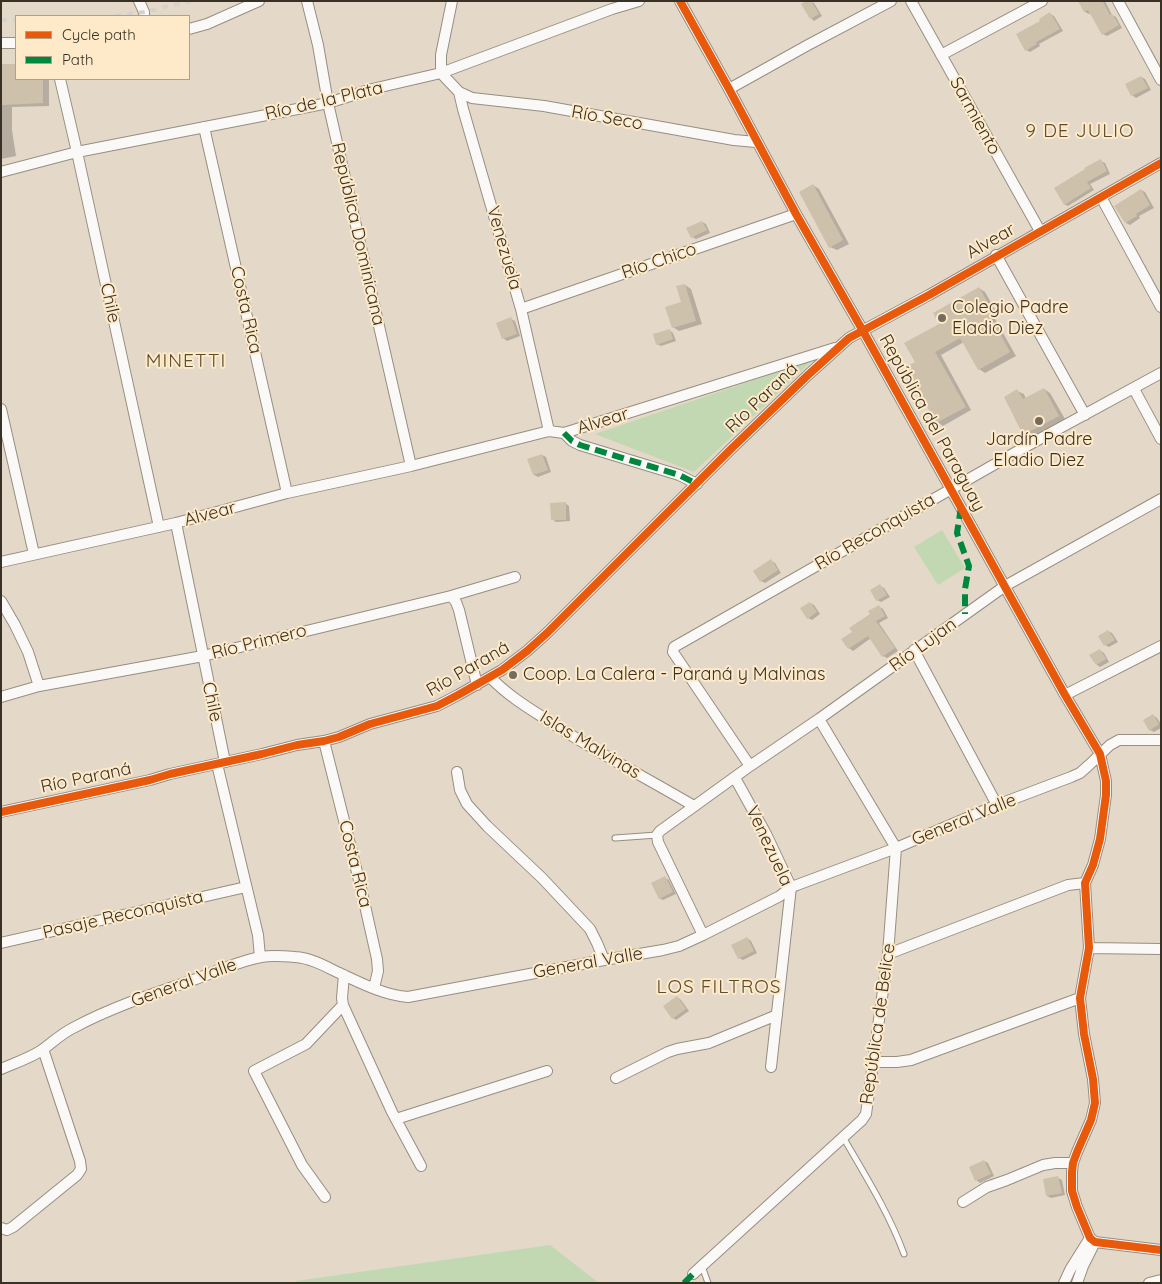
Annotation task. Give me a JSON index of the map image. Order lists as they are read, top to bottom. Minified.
{"streets":{"street":["Río de la Plata","Sarmiento","Río Seco","República Dominicana","Alvear","Venezuela","Río Chico","Chile","Costa Rica","Río Paraná","República del Paraguay","Río Reconquista","Río Primero","Río Lujan","Islas Malvinas","General Valle","Pasaje Reconquista","República de Belice"]},"crossings":[["Río de la Plata","República Dominicana"],["Río de la Plata","Venezuela"],["Río de la Plata","Chile"],["Río de la Plata","Costa Rica"],["Sarmiento","Alvear"],["Río Seco","Venezuela"],["Río Seco","República del Paraguay"],["República Dominicana","Alvear"],["Alvear","Venezuela"],["Alvear","Chile"],["Alvear","Costa Rica"],["Alvear","Río Paraná"],["Alvear","República del Paraguay"],["Venezuela","Río Chico"],["Venezuela","Río Lujan"],["Venezuela","General Valle"],["Río Chico","República del Paraguay"],["Chile","Río Paraná"],["Chile","Río Primero"],["Chile","General Valle"],["Chile","Pasaje Reconquista"],["Costa Rica","Río Paraná"],["Costa Rica","General Valle"],["Río Paraná","Islas Malvinas"],["República del Paraguay","Río Reconquista"],["República del Paraguay","Río Lujan"],["República del Paraguay","General Valle"],["Río Reconquista","Río Lujan"],["Río Lujan","Islas Malvinas"],["General Valle","República de Belice"]],"districts":["9 DE JULIO","MINETTI","LOS FILTROS"],"places":["Colegio Padre Eladio Diez","Jardín Padre Eladio Diez","Coop. La Calera - Paraná y Malvinas"],"legend":["Cycle path","Path"]}
